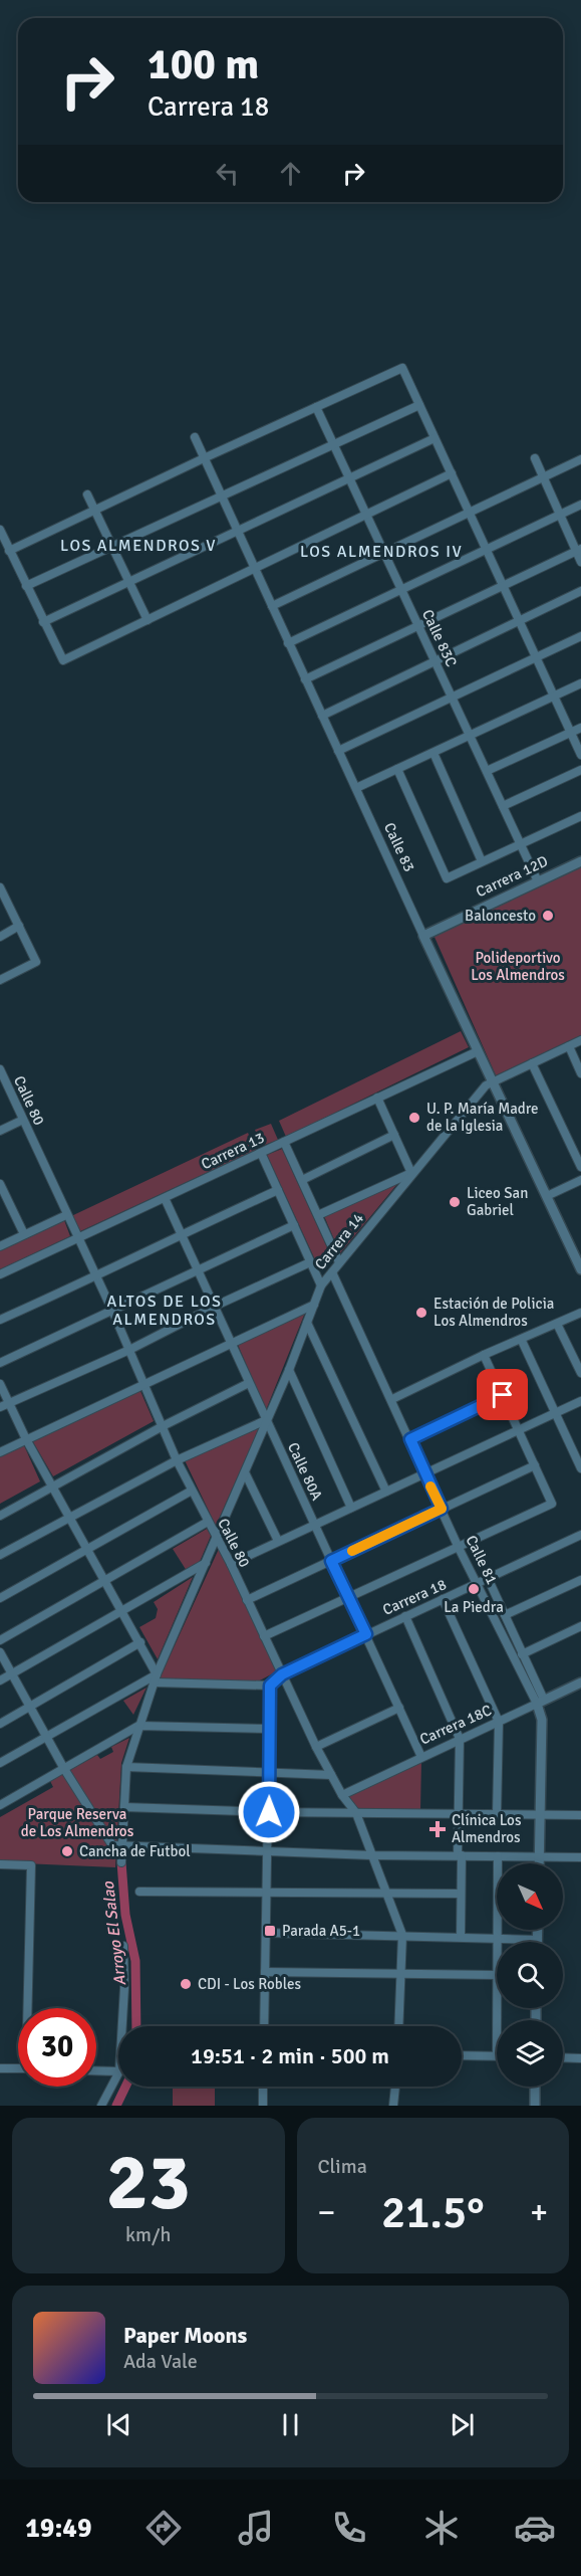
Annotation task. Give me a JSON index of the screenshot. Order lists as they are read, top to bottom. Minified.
{"streets":{"street":["Calle 83C","Calle 83","Carrera 12D","Calle 80","Carrera 13","Carrera 14","Calle 80A","Calle 81","Carrera 18","Carrera 18C"]},"crossings":[["Calle 83C","Carrera 12D"],["Calle 83","Carrera 12D"],["Calle 83","Carrera 13"],["Calle 83","Carrera 14"],["Calle 80","Carrera 13"],["Calle 80","Carrera 14"],["Calle 80","Carrera 18"],["Calle 80","Carrera 18C"],["Carrera 13","Calle 80A"],["Carrera 14","Calle 80A"],["Carrera 14","Calle 81"],["Calle 80A","Carrera 18"],["Calle 80A","Carrera 18C"],["Calle 81","Carrera 18"],["Calle 81","Carrera 18C"]],"districts":["LOS ALMENDROS V","LOS ALMENDROS IV","ALTOS DE LOS ALMENDROS"],"water":["Arroyo El Salao"],"parks":["Polideportivo Los Almendros","Parque Reserva de Los Almendros"],"places":{"other":["Baloncesto","U. P. María Madre de la Iglesia","Liceo San Gabriel","Estación de Policia Los Almendros","La Piedra","Cancha de Futbol","CDI - Los Robles"],"health":["Clínica Los Almendros"],"transit":["Parada A5-1"]},"north":"bottom right","page":{"turn":["100 m","Carrera 18"],"limit":"30","trip":"19:51 · 2 min · 500 m","tile":[["23","km/h"],"Clima"],"heat":["−","21.5°","+"],"song":["Paper Moons","Ada Vale"],"tabs":"19:49"}}
